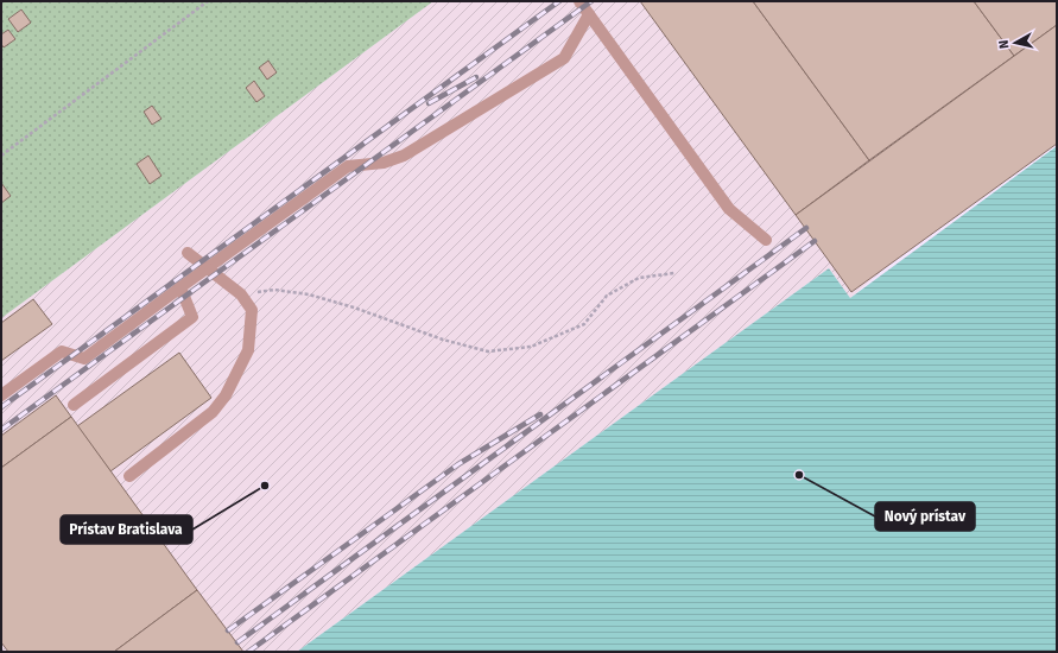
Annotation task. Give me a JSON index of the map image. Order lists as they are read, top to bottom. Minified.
{"places":["Nový prístav","Prístav Bratislava"],"north":"left"}
